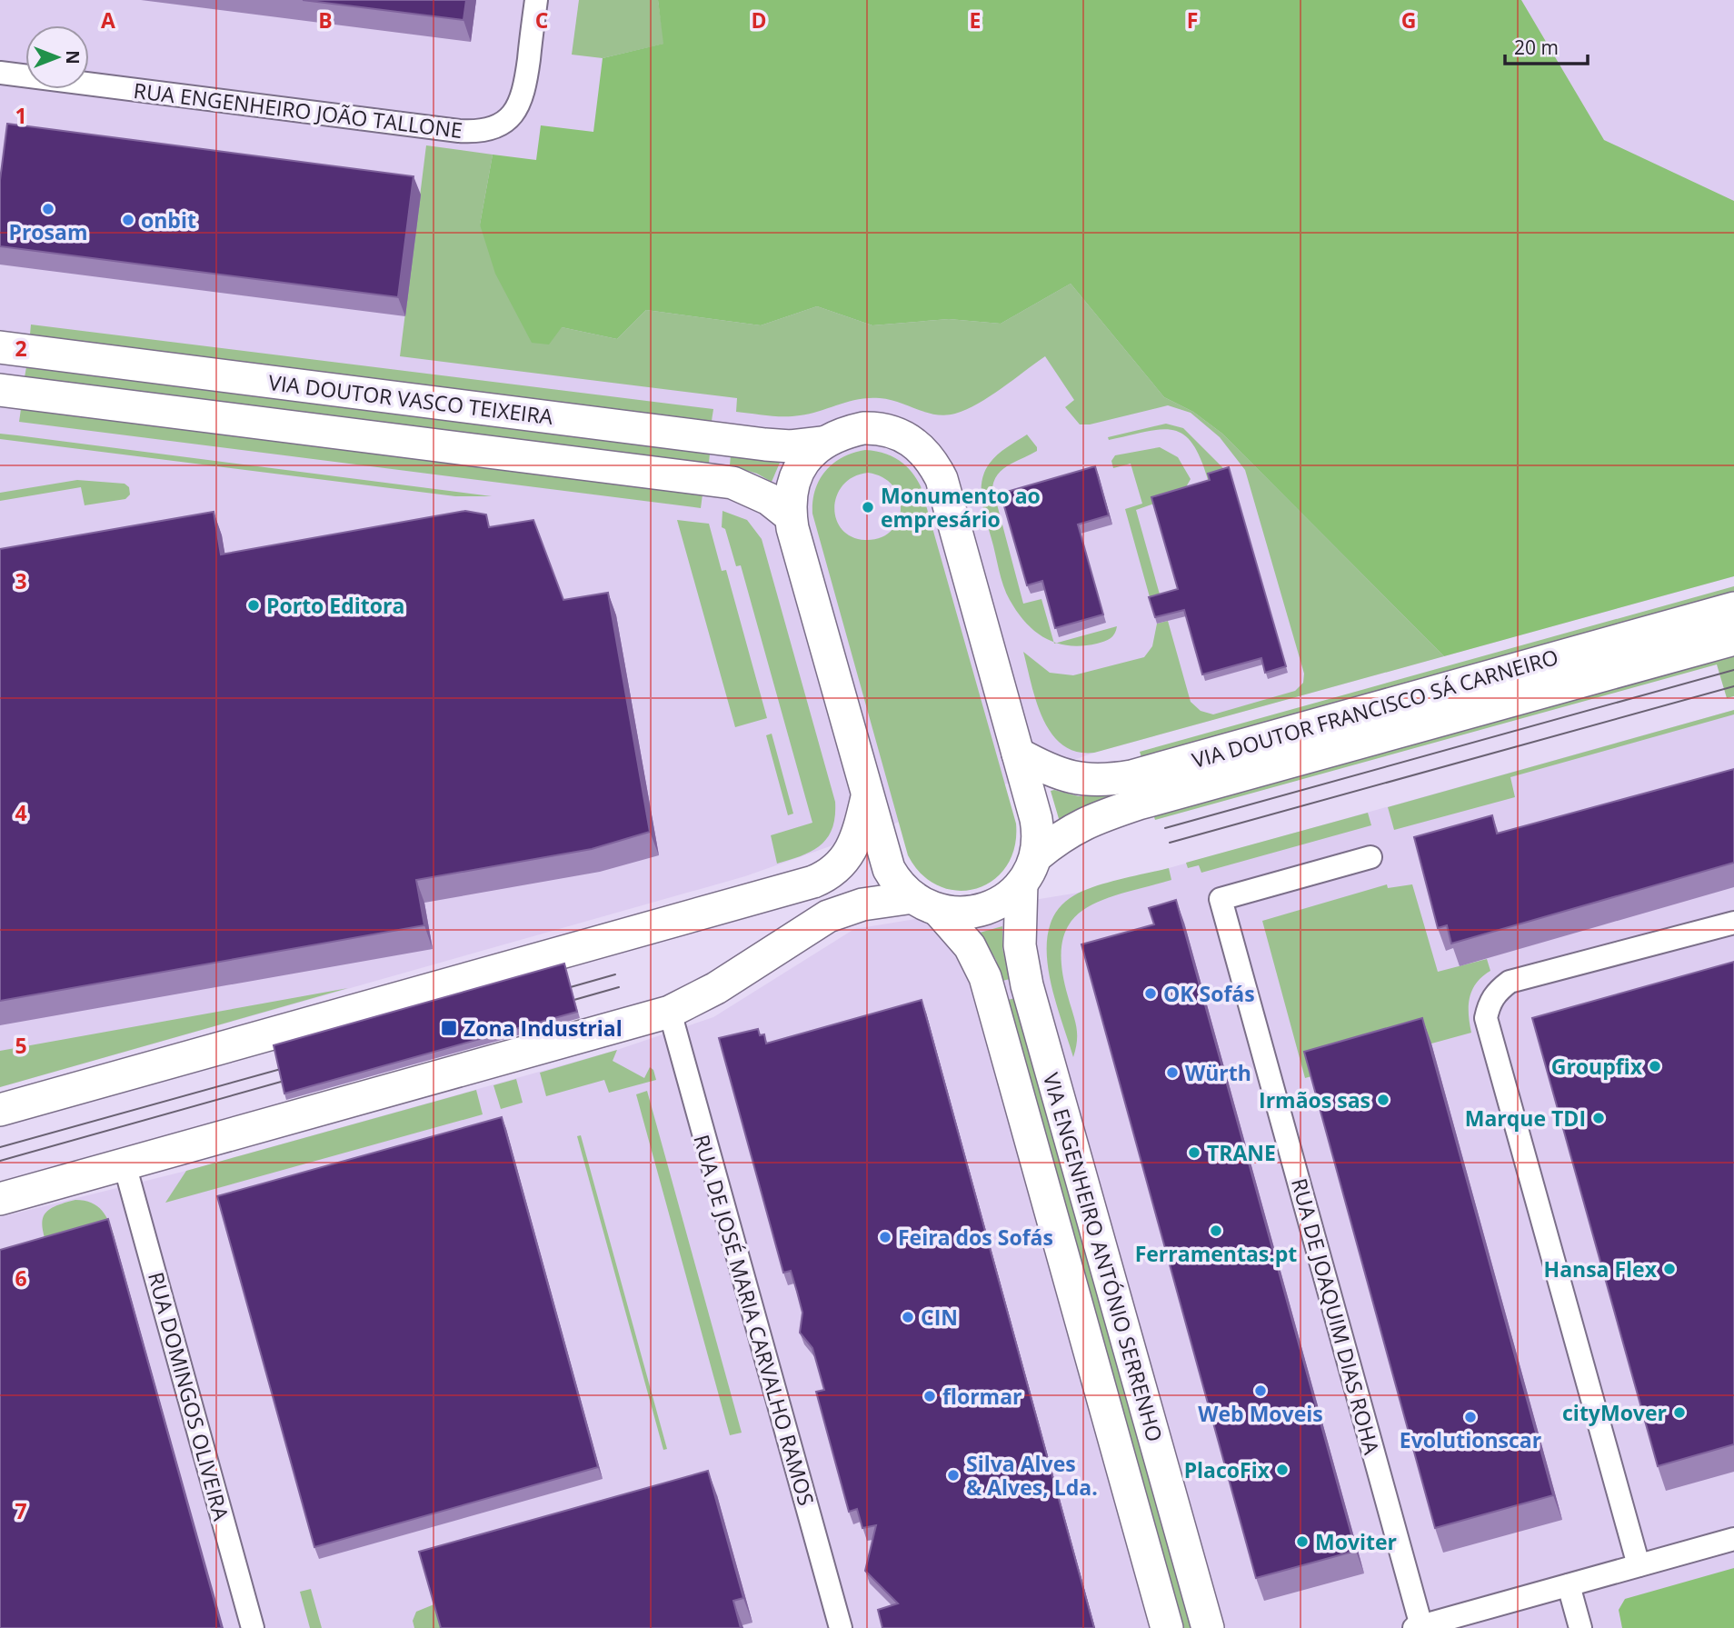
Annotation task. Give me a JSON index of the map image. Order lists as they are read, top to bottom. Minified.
{"streets":{"main road":["VIA DOUTOR VASCO TEIXEIRA","VIA DOUTOR FRANCISCO SÁ CARNEIRO","VIA ENGENHEIRO ANTÓNIO SERRENHO"],"street":["RUA ENGENHEIRO JOÃO TALLONE","RUA DE JOAQUIM DIAS ROHA","RUA DE JOSÉ MARIA CARVALHO RAMOS","RUA DOMINGOS OLIVEIRA"]},"crossings":[["VIA DOUTOR VASCO TEIXEIRA","VIA ENGENHEIRO ANTÓNIO SERRENHO"]],"places":{"other":["Prosam","onbit","Monumento ao empresário","Porto Editora","OK Sofás","Groupfix","Würth","Irmãos sas","Marque TDI","TRANE","Ferramentas.pt","Feira dos Sofás","Hansa Flex","CIN","Web Moveis","flormar","cityMover","Evolutionscar","PlacoFix","Silva Alves & Alves, Lda.","Moviter"],"transit":["Zona Industrial"]},"scale_bar":"20 m","north":"right","grid":{"columns":["A","B","C","D","E","F","G"],"rows":["1","2","3","4","5","6","7"]}}
